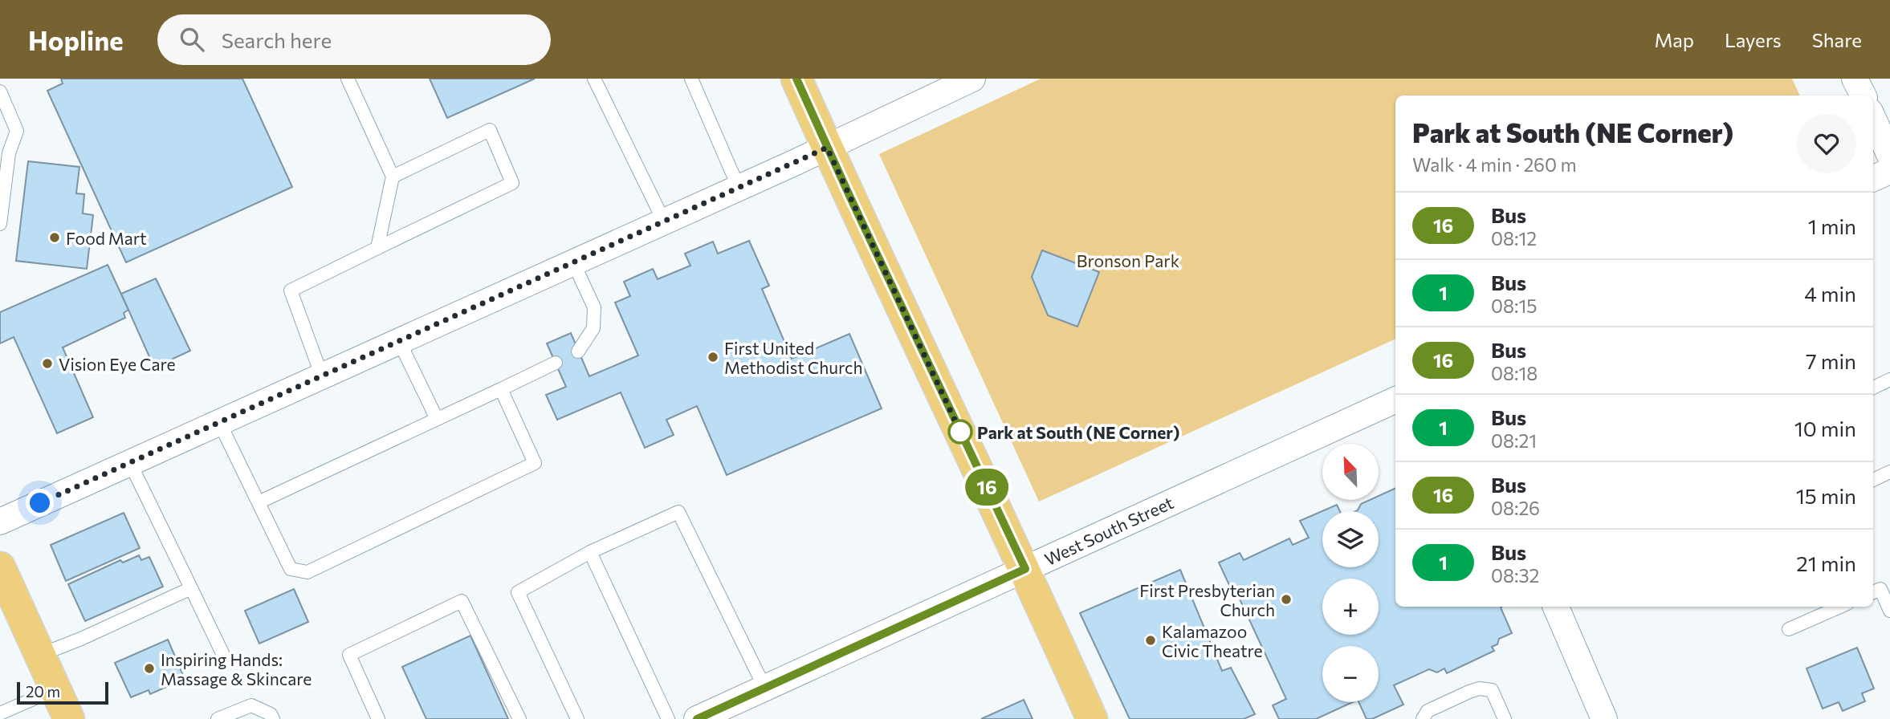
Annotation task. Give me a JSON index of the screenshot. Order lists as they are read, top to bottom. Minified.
{"streets":{"street":["West South Street"]},"parks":["Bronson Park"],"places":["Food Mart","First United Methodist Church","Vision Eye Care","Park at South (NE Corner)","First Presbyterian Church","Kalamazoo Civic Theatre","Inspiring Hands: Massage & Skincare"],"lines":["bus line 16"],"scale_bar":"20 m","north":"top left","page":{"header":"Hopline","search":"Search here","nav":["Map","Layers","Share"],"on_map":"16","heading":["Park at South (NE Corner)","Walk · 4 min · 260 m"],"list":[{"mark":"16","name":"Bus","note":"08:12","value":"1 min"},{"mark":"1","name":"Bus","note":"08:15","value":"4 min"},{"mark":"16","name":"Bus","note":"08:18","value":"7 min"},{"mark":"1","name":"Bus","note":"08:21","value":"10 min"},{"mark":"16","name":"Bus","note":"08:26","value":"15 min"},{"mark":"1","name":"Bus","note":"08:32","value":"21 min"}],"map_buttons":["+","−"],"scale":"20 m"}}
